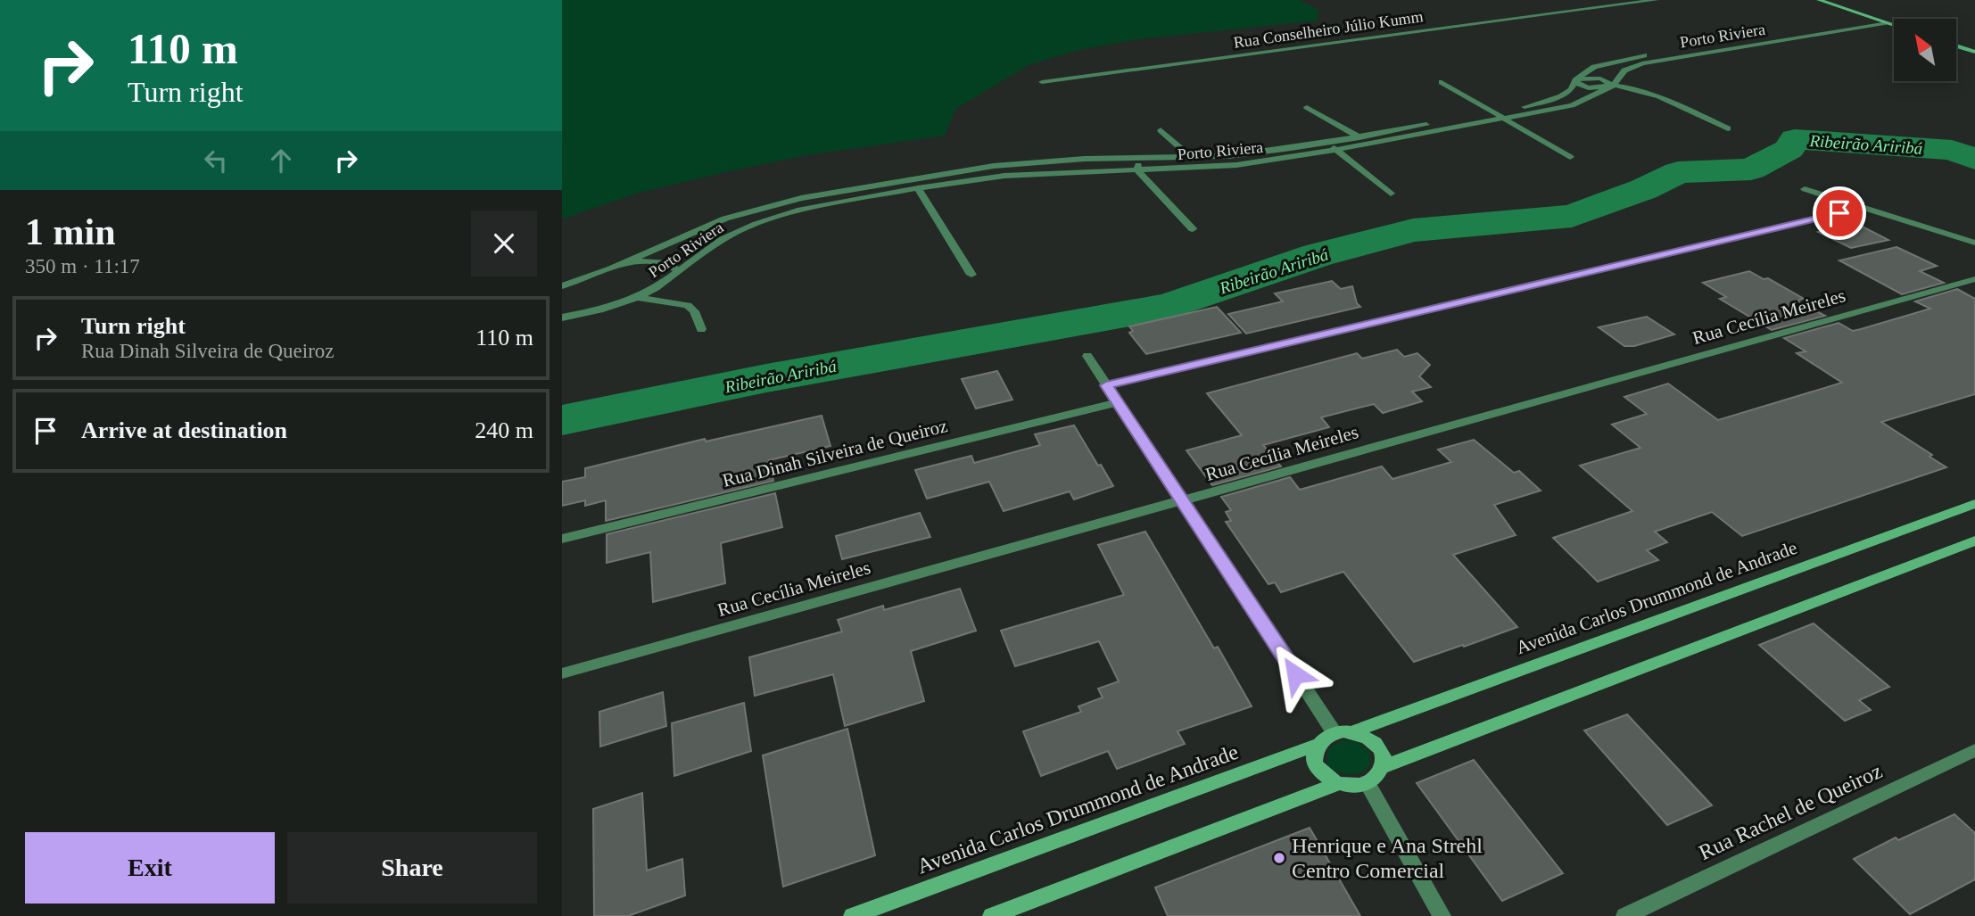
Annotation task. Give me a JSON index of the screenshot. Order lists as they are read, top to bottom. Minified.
{"streets":{"main road":["Avenida Carlos Drummond de Andrade"],"street":["Rua Conselheiro Júlio Kumm","Porto Riviera","Rua Cecília Meireles","Rua Dinah Silveira de Queiroz","Rua Rachel de Queiroz"]},"water":["Ribeirão Ariribá"],"places":["Henrique e Ana Strehl Centro Comercial"],"north":"top left","page":{"turn":["110 m","Turn right"],"heading":["1 min","350 m · 11:17"],"list":[{"name":"Turn right","note":"Rua Dinah Silveira de Queiroz","value":"110 m"},{"name":"Arrive at destination","value":"240 m"}],"buttons":["Exit","Share"]}}
